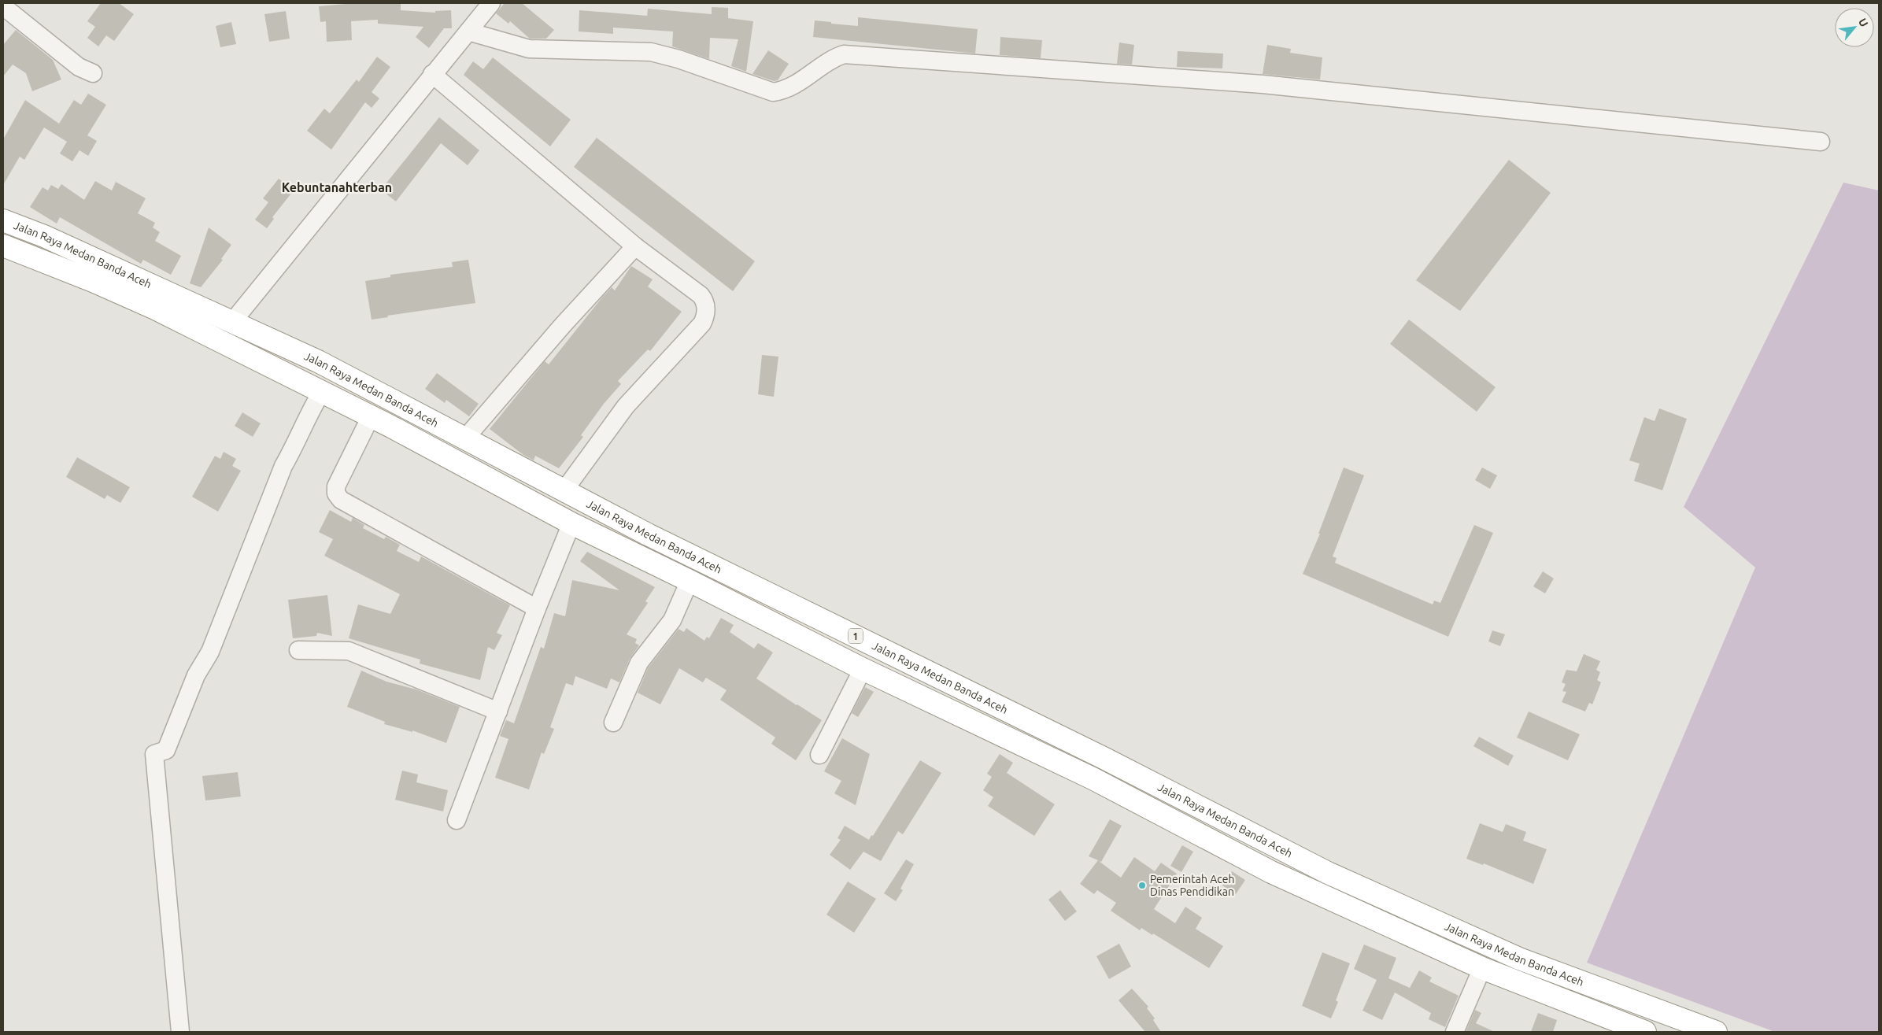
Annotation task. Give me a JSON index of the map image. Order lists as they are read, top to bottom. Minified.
{"streets":{"highway":["Jalan Raya Medan Banda Aceh","1"]},"districts":["Kebuntanahterban"],"places":["Pemerintah Aceh Dinas Pendidikan"],"north":"top right"}
